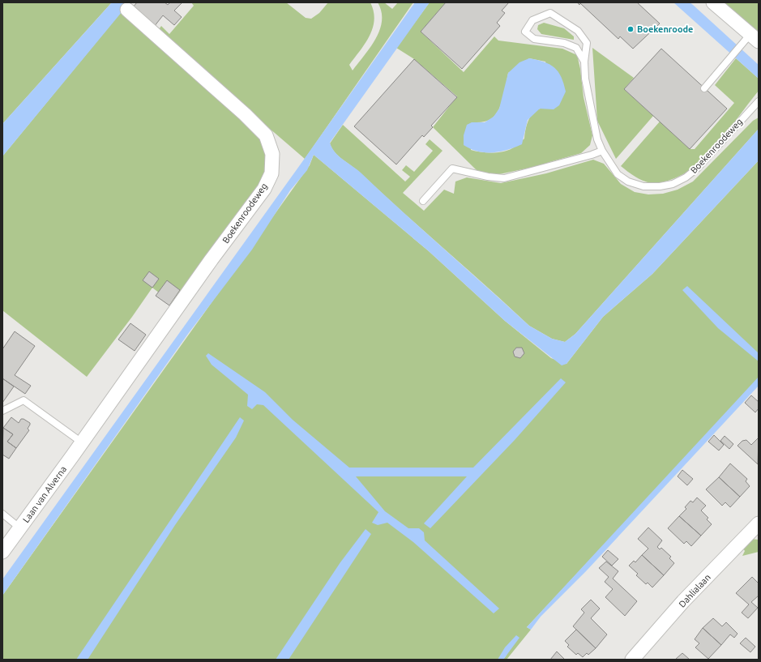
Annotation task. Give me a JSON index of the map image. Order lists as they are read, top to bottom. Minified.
{"streets":{"street":["Boekenroodeweg","Laan van Alverna","Dahlialaan"]},"crossings":[["Boekenroodeweg","Laan van Alverna"]],"places":["Boekenroode"]}
